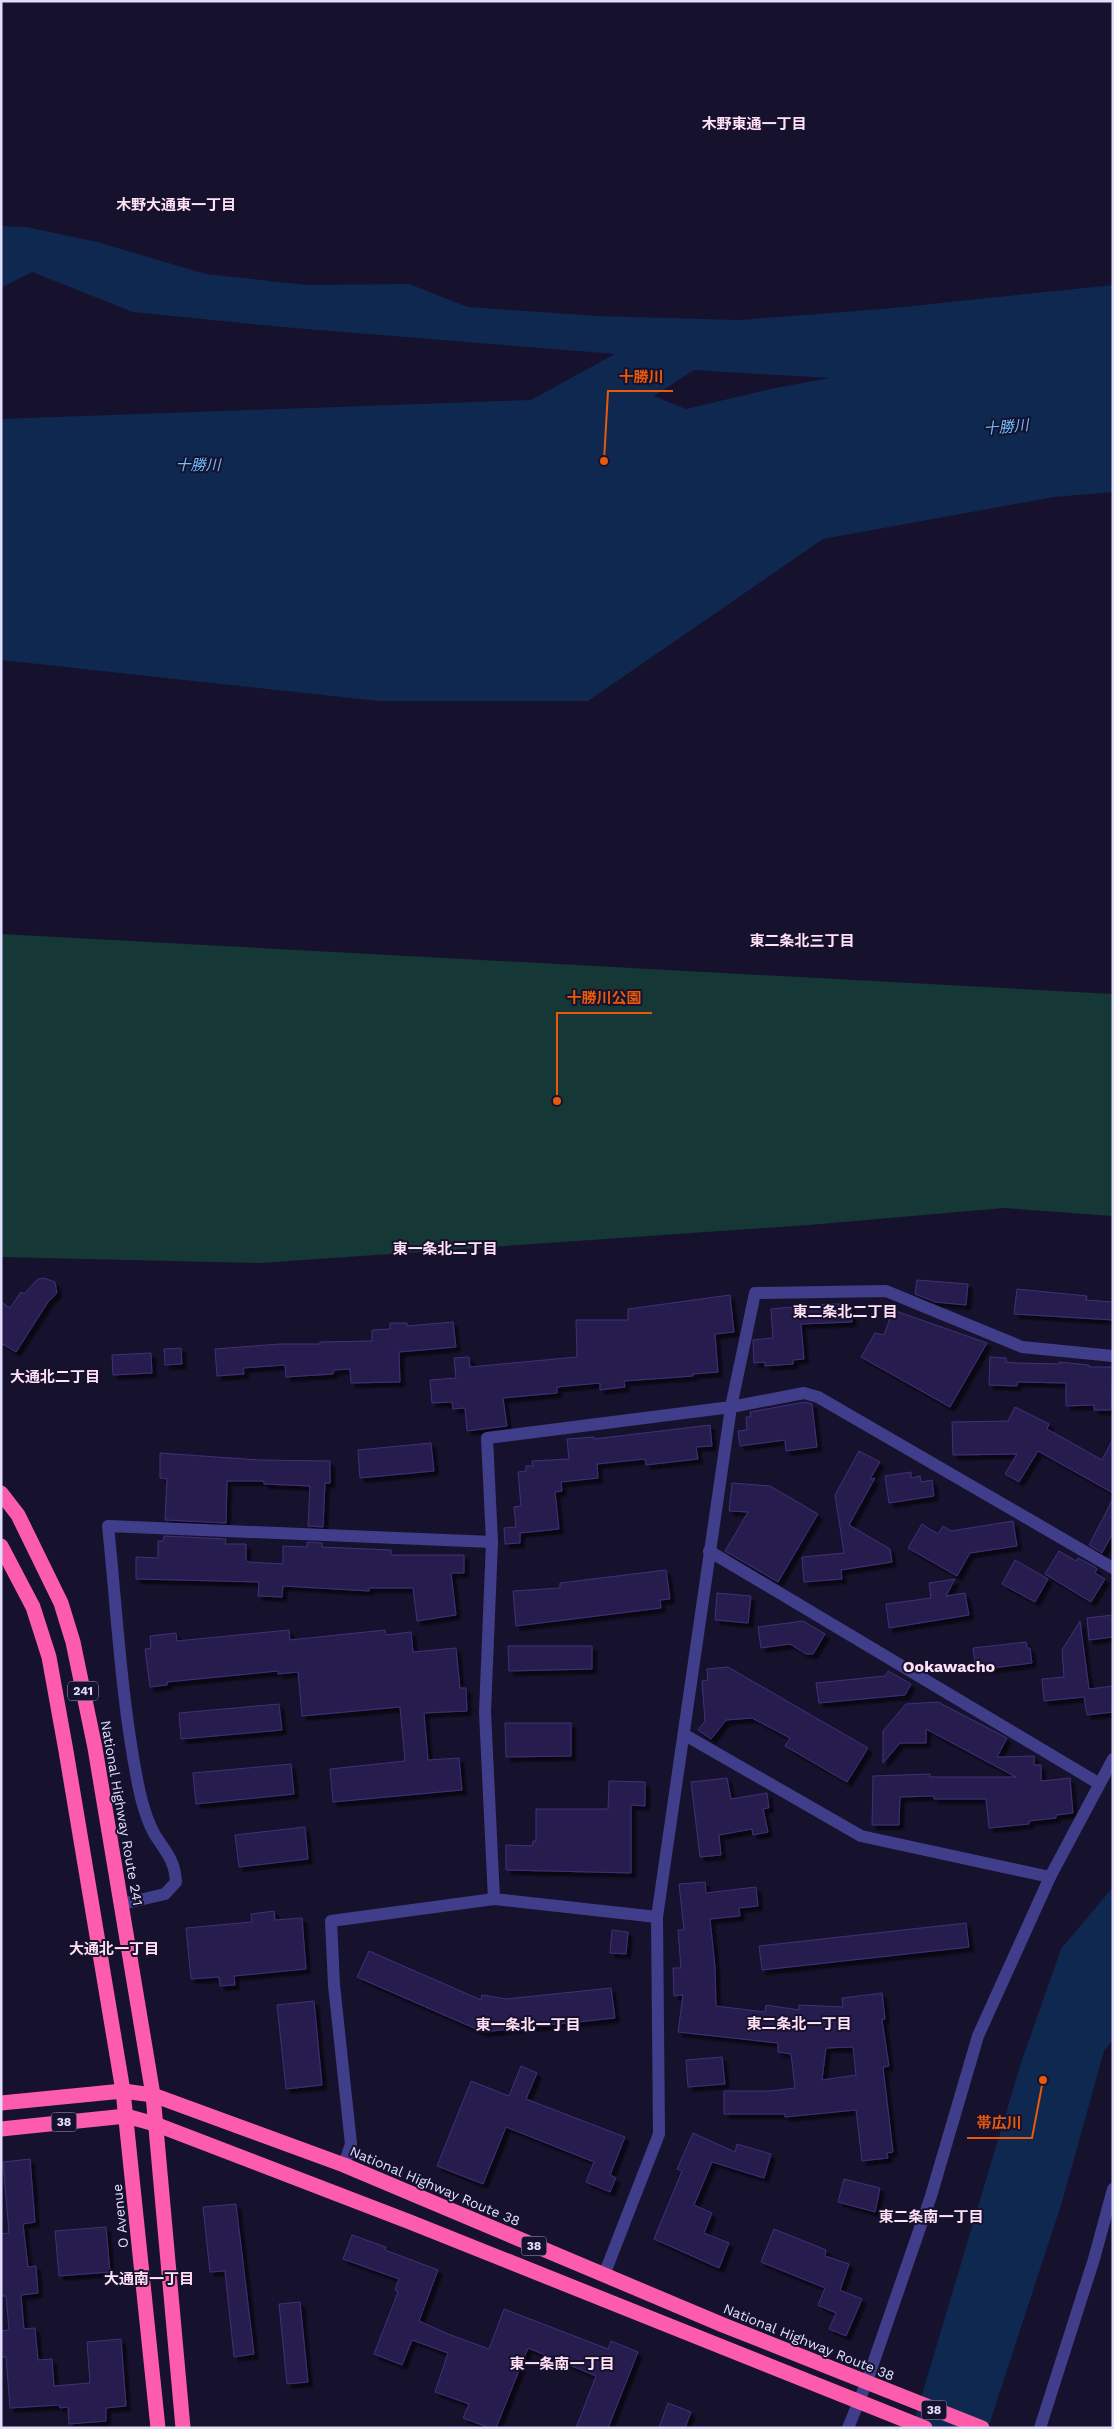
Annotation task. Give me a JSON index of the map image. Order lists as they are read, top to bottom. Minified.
{"streets":{"highway":["241","National Highway Route 241","38","National Highway Route 38","O Avenue"]},"crossings":[["241","National Highway Route 38"],["241","O Avenue"],["National Highway Route 241","National Highway Route 38"],["38","O Avenue"],["National Highway Route 38","O Avenue"]],"districts":["木野東通一丁目","木野大通東一丁目","東二条北三丁目","東一条北二丁目","東二条北二丁目","大通北二丁目","Ookawacho","大通北一丁目","東二条北一丁目","東一条北一丁目","東二条南一丁目","大通南一丁目","東一条南一丁目"],"water":["十勝川"],"places":["十勝川","十勝川公園","帯広川"]}
